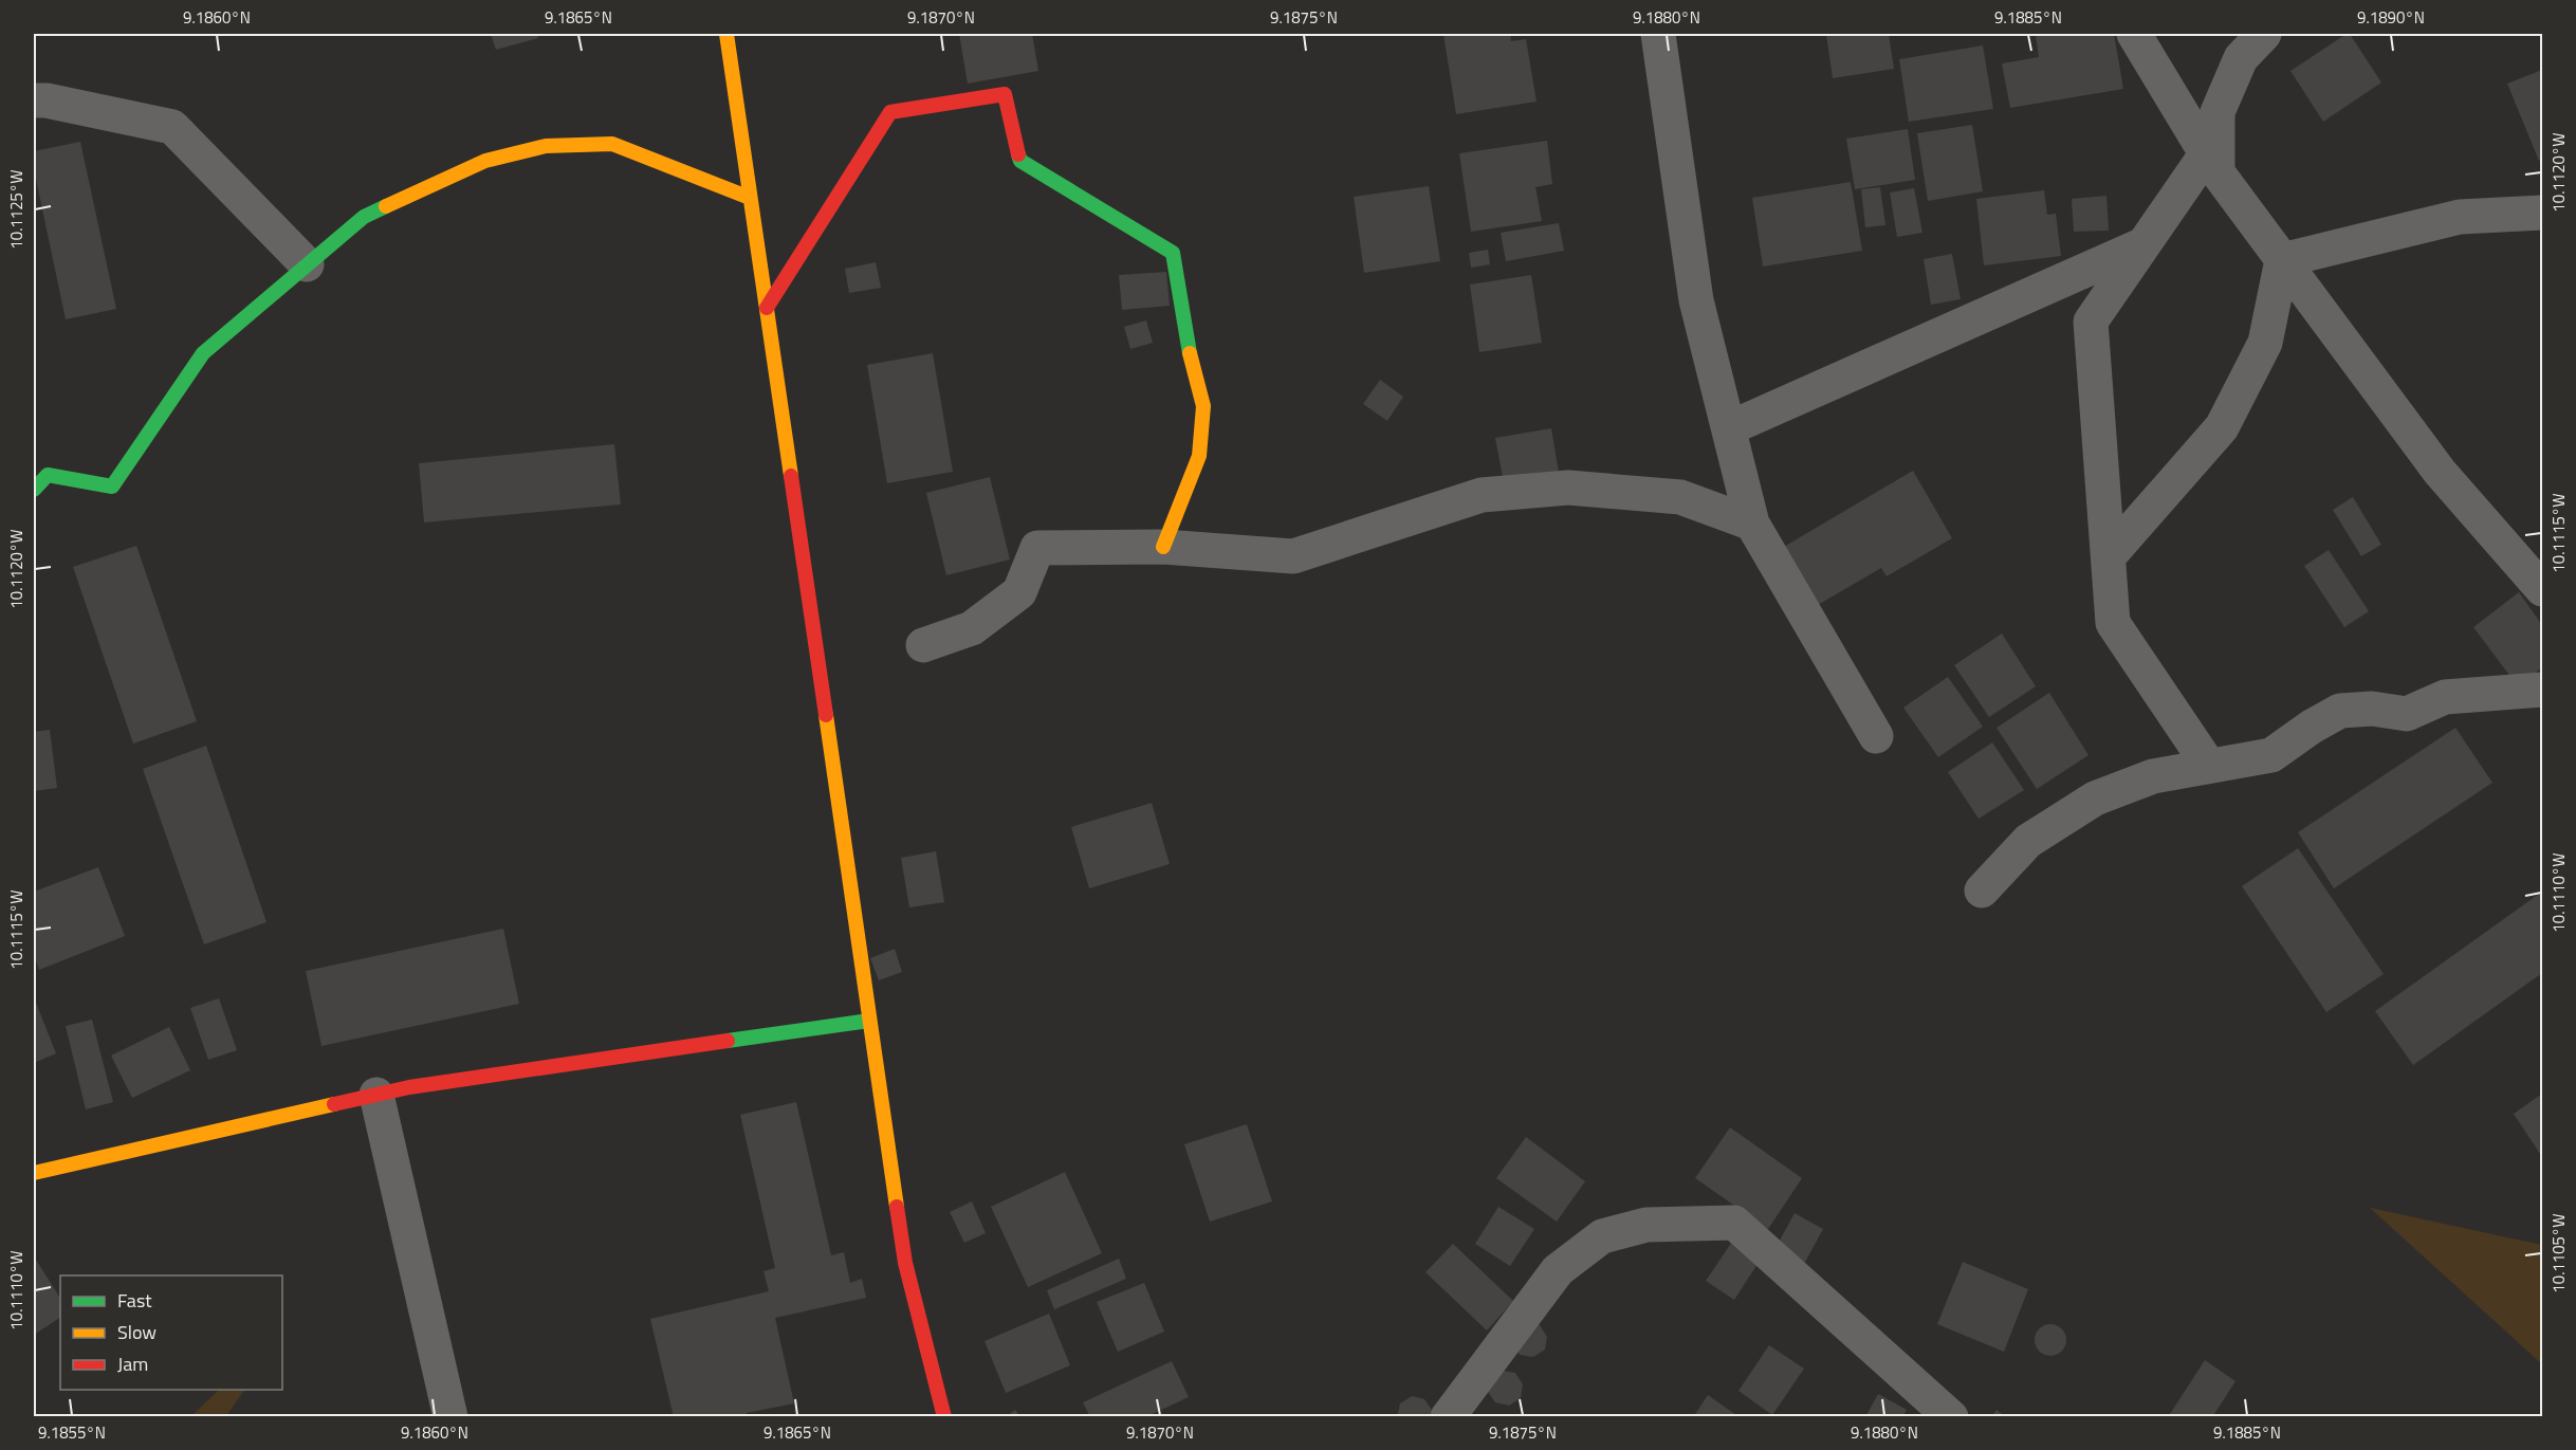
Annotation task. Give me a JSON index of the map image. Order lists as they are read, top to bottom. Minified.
{"legend":["Fast","Slow","Jam"],"coordinates":["9.1860°N","9.1865°N","9.1870°N","9.1875°N","9.1880°N","9.1885°N","9.1890°N","10.1120°W","10.1125°W","10.1115°W","10.1110°W","10.1105°W","9.1855°N"]}
